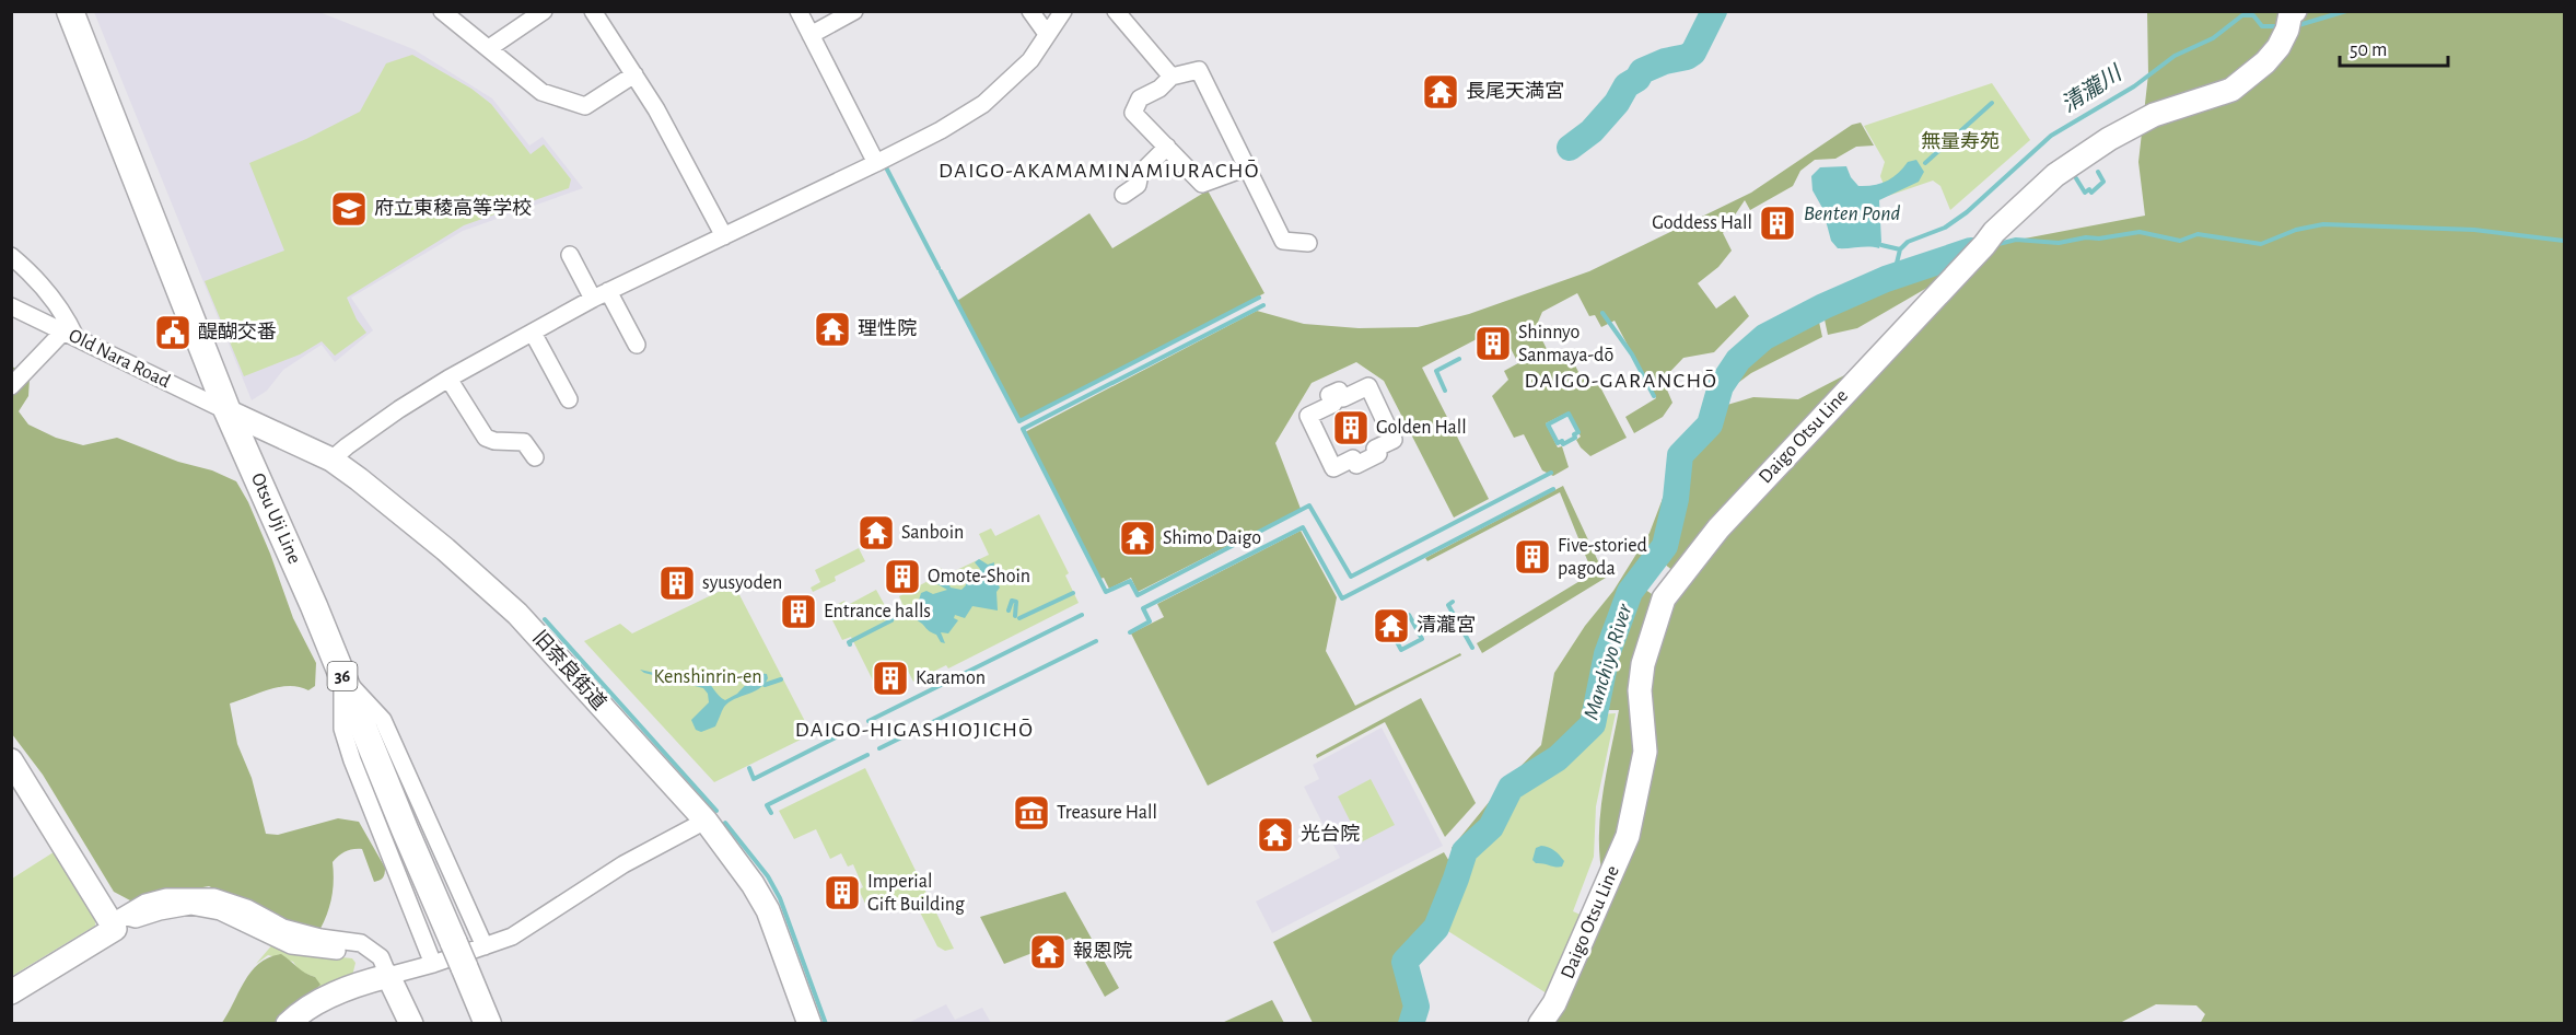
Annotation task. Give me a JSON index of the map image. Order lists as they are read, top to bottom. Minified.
{"streets":{"main road":["Otsu Uji Line","36"],"street":["Old Nara Road","Daigo Otsu Line","旧奈良街道"]},"crossings":[["Old Nara Road","Otsu Uji Line"],["Old Nara Road","旧奈良街道"],["Otsu Uji Line","旧奈良街道"]],"districts":["DAIGO-AKAMAMINAMIURACHŌ","DAIGO-GARANCHŌ","DAIGO-HIGASHIOJICHŌ"],"water":["清瀧川","Benten Pond","Manchiyo River"],"parks":["無量寿苑","Kenshinrin-en"],"places":{"temple":["長尾天満宮","理性院","Sanboin","Shimo Daigo","清瀧宮","光台院","報恩院"],"school or university":["府立東稜高等学校"],"building":["Goddess Hall","Shinnyo Sanmaya-dō","Golden Hall","Five-storied pagoda","Omote-Shoin","syusyoden","Entrance halls","Karamon","Imperial Gift Building"],"public building":["醍醐交番"],"museum":["Treasure Hall"]},"scale_bar":"50 m"}
